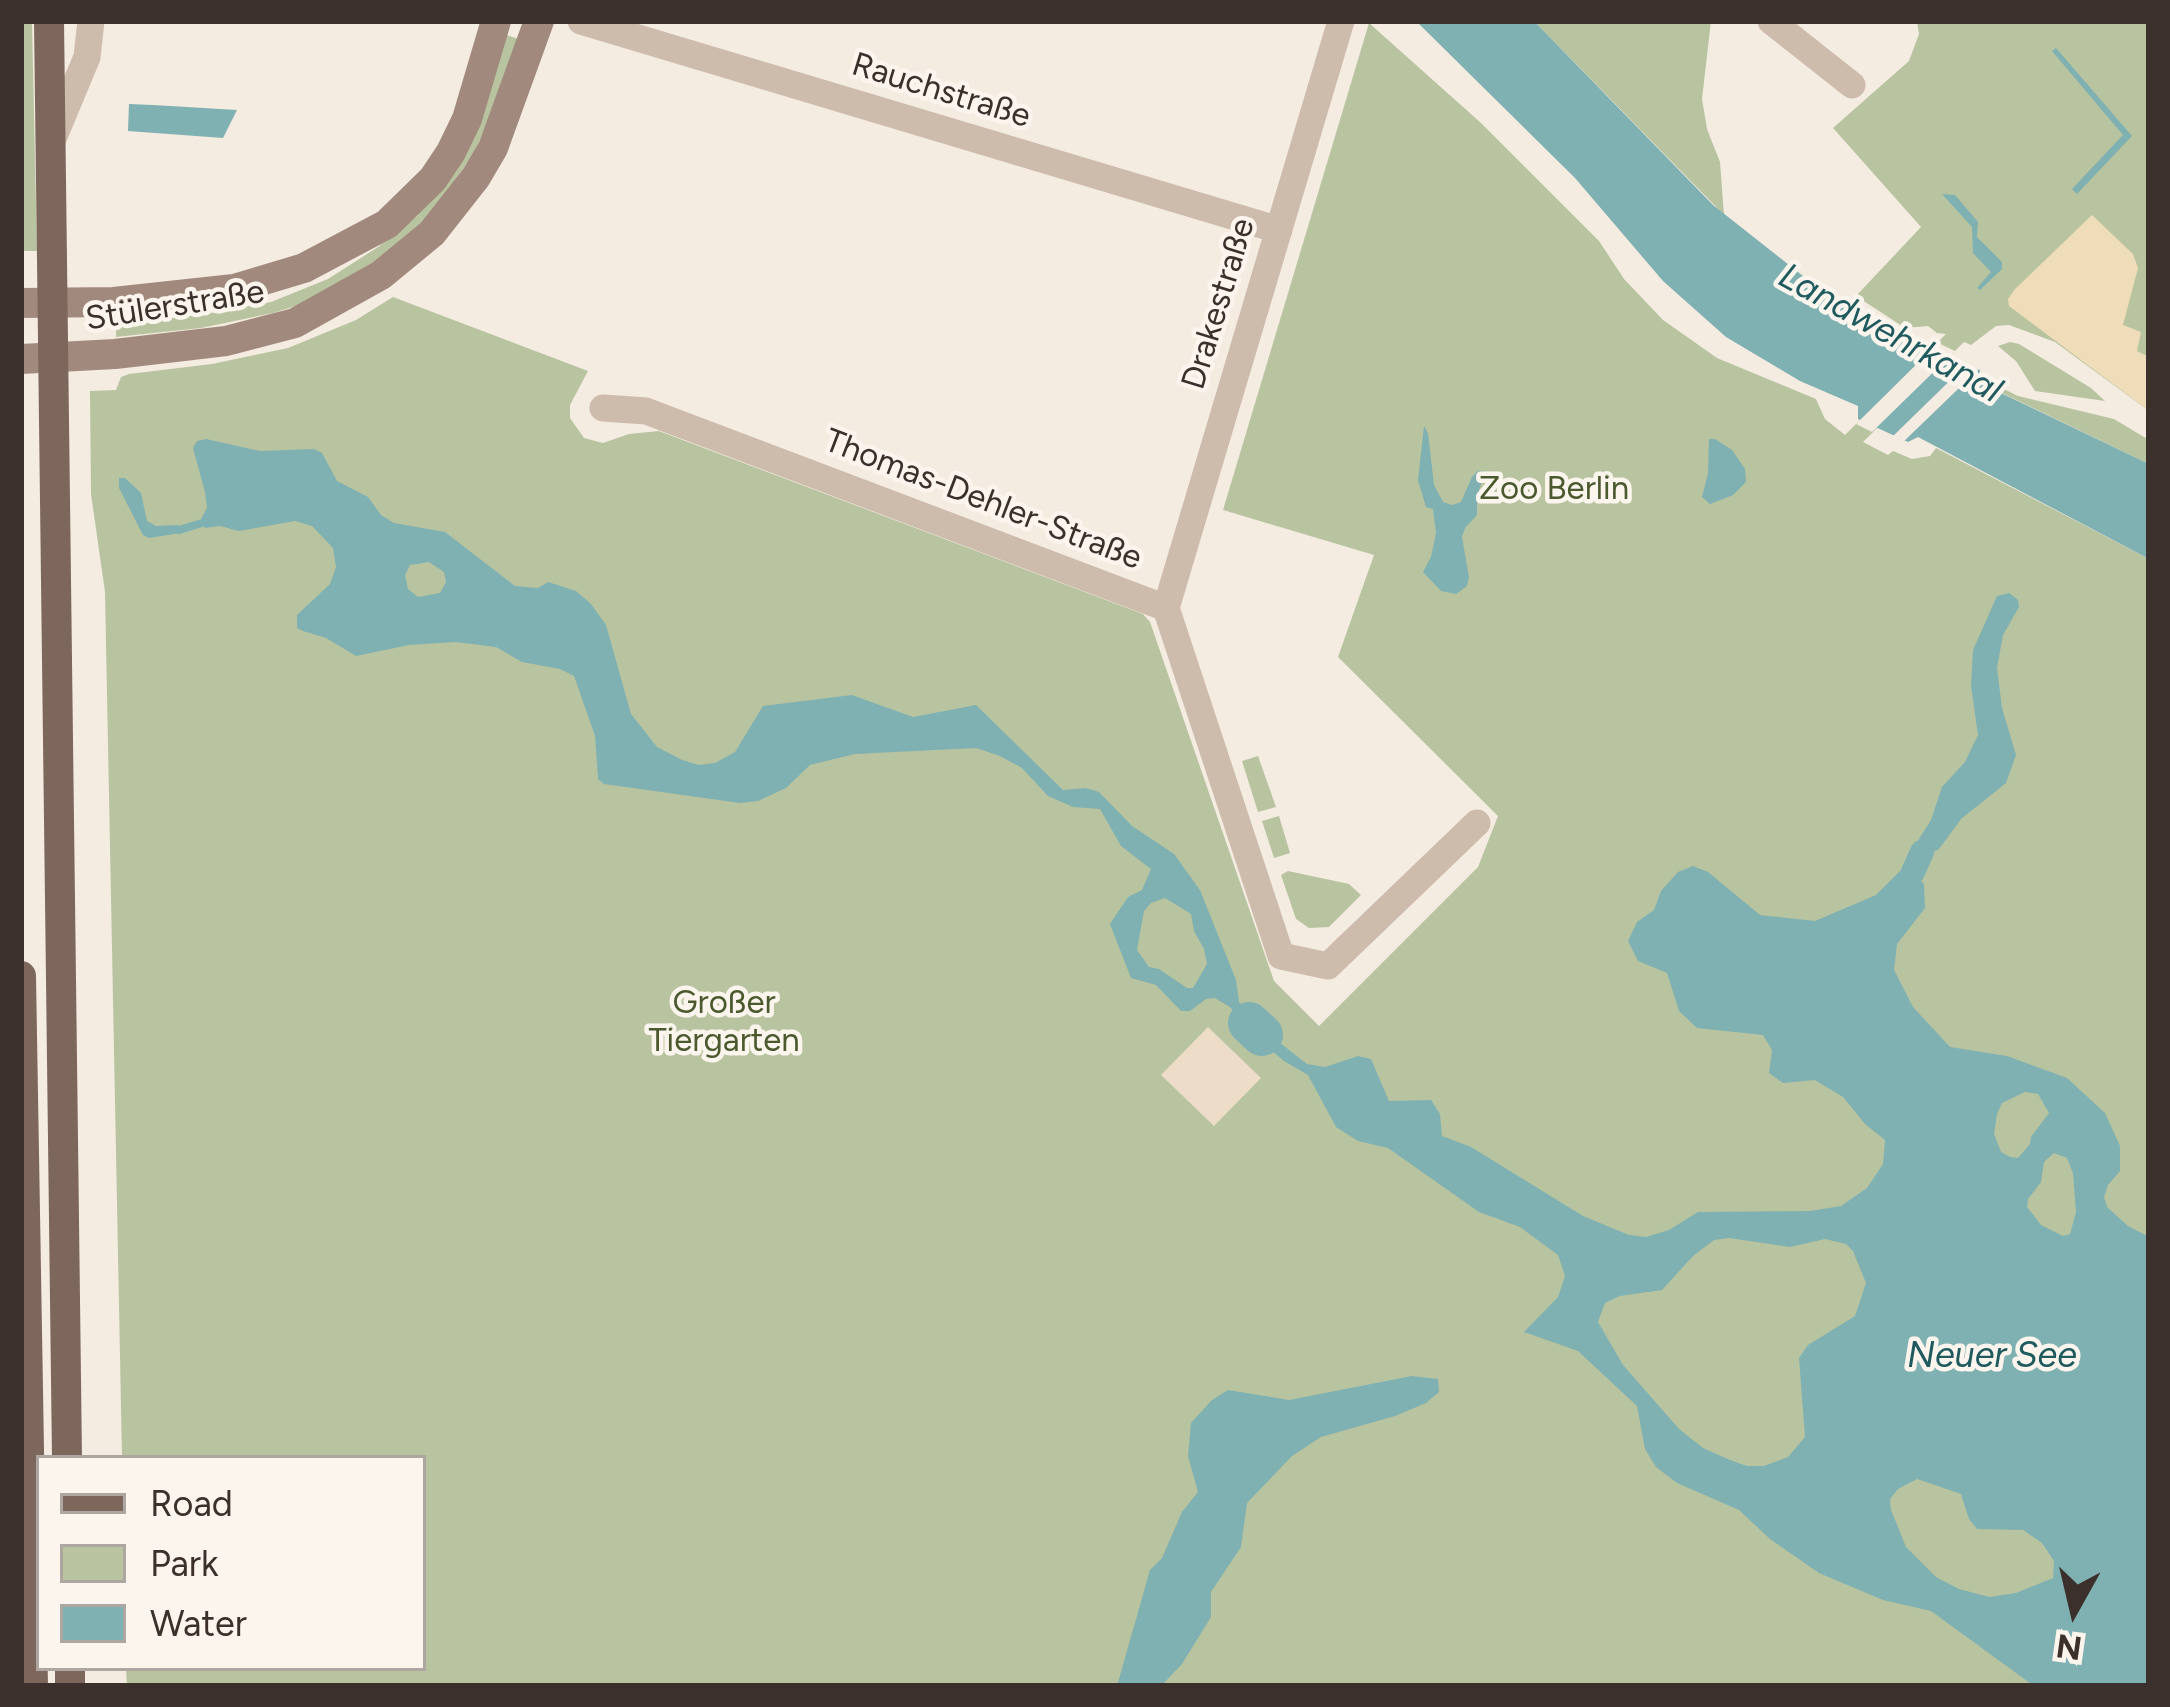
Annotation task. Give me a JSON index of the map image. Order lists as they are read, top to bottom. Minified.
{"streets":{"main road":["Stülerstraße"],"street":["Rauchstraße","Drakestraße","Thomas-Dehler-Straße"]},"crossings":[["Rauchstraße","Drakestraße"],["Drakestraße","Thomas-Dehler-Straße"]],"water":["Landwehrkanal","Neuer See"],"parks":["Zoo Berlin","Großer Tiergarten"],"legend":["Road","Park","Water"],"north":"bottom"}
